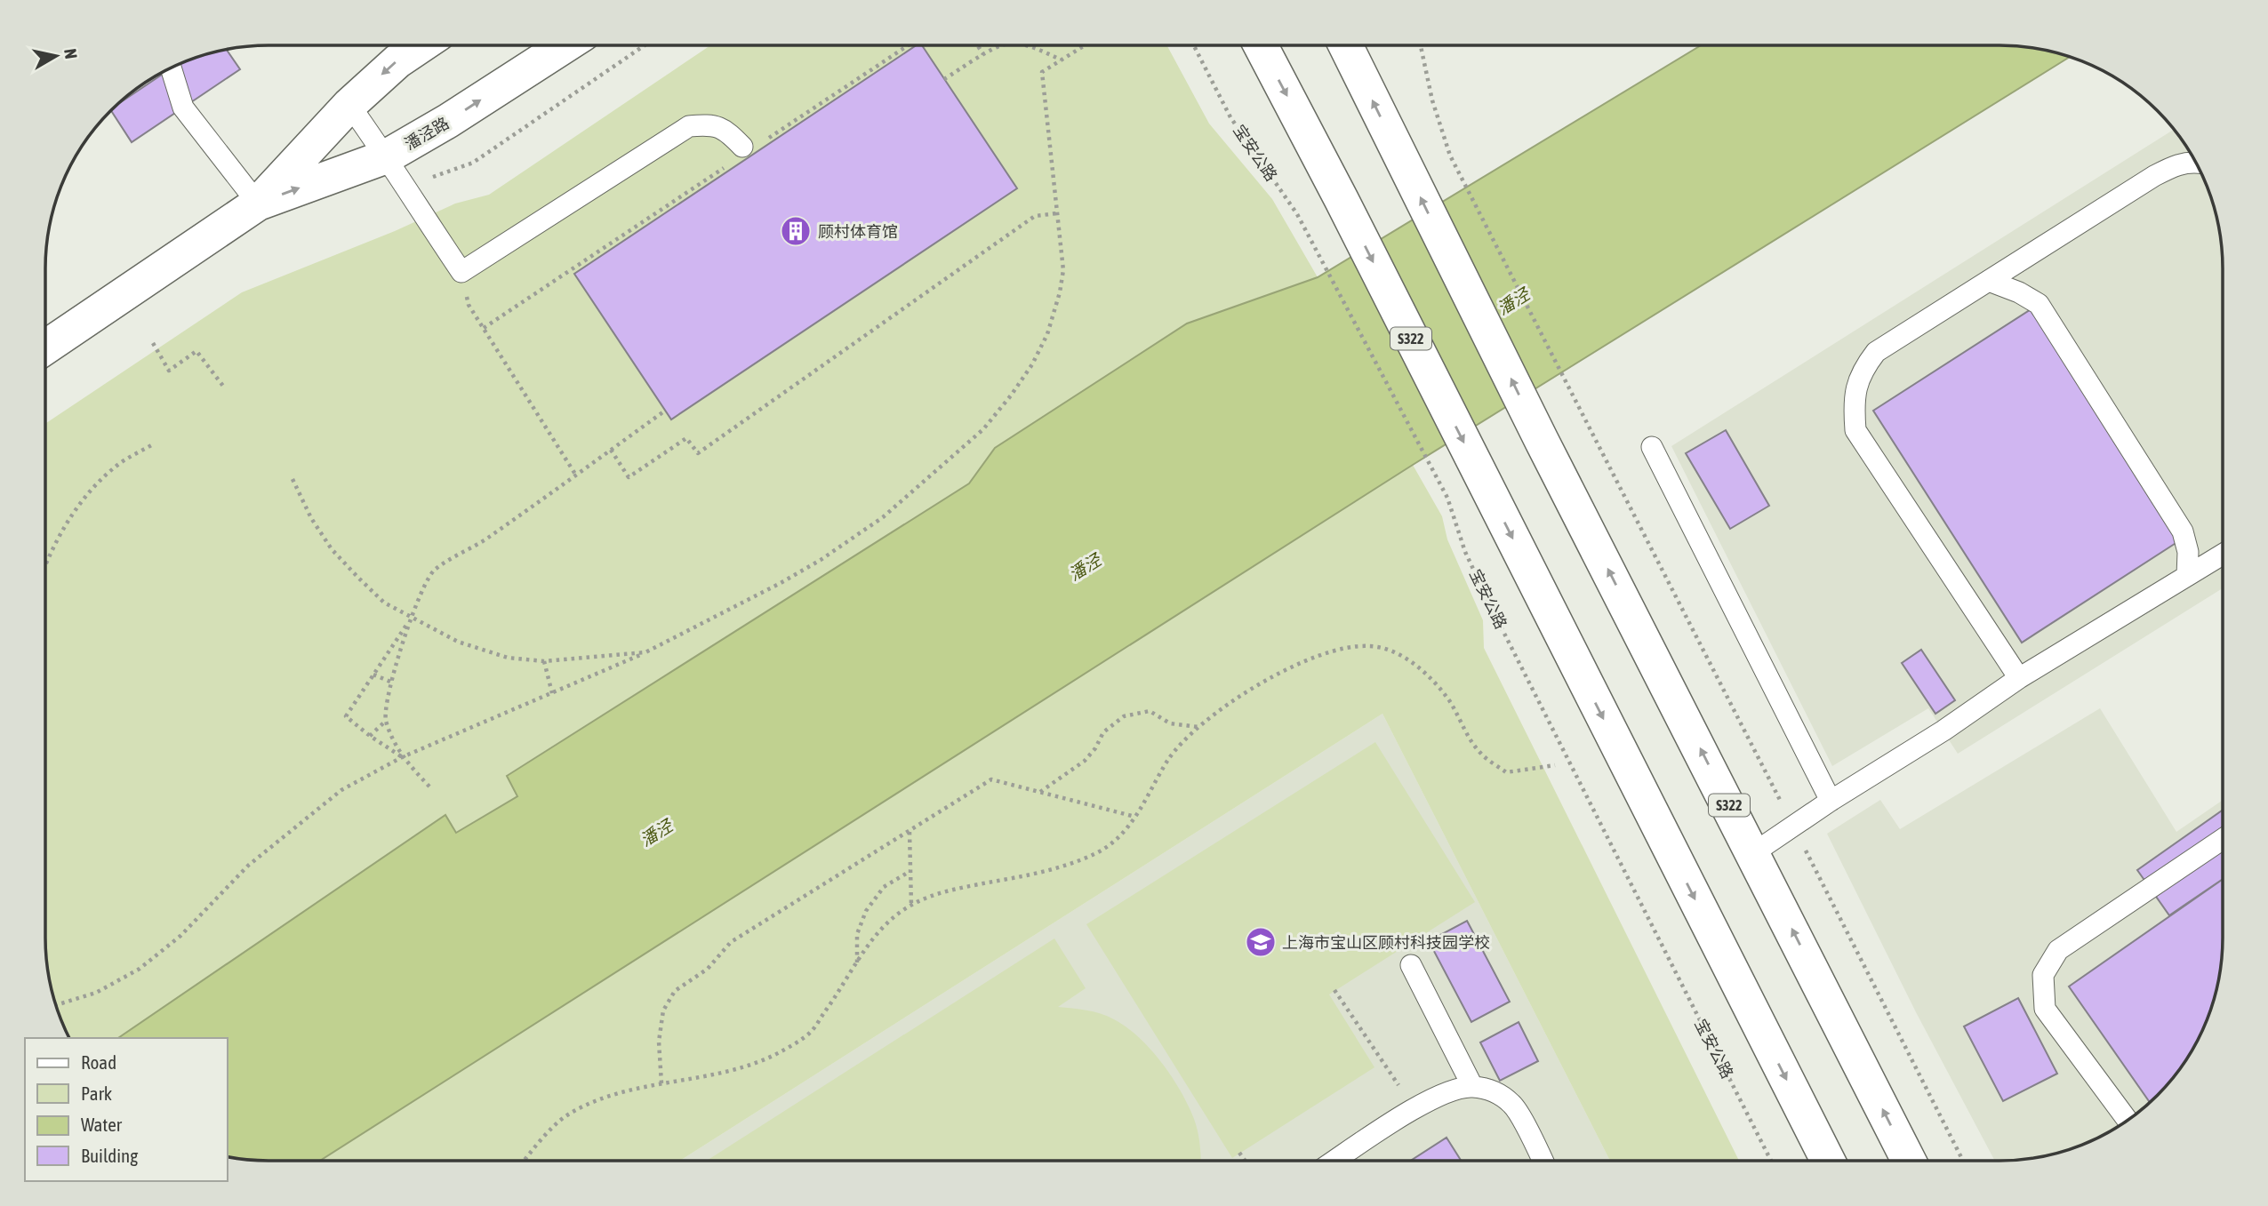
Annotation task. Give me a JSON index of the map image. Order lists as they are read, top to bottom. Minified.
{"streets":{"main road":["潘泾路","S322"],"path":["宝安公路"]},"water":["潘泾"],"places":{"building":["顾村体育馆"],"school or university":["上海市宝山区顾村科技园学校"]},"legend":["Road","Park","Water","Building"],"north":"right"}
